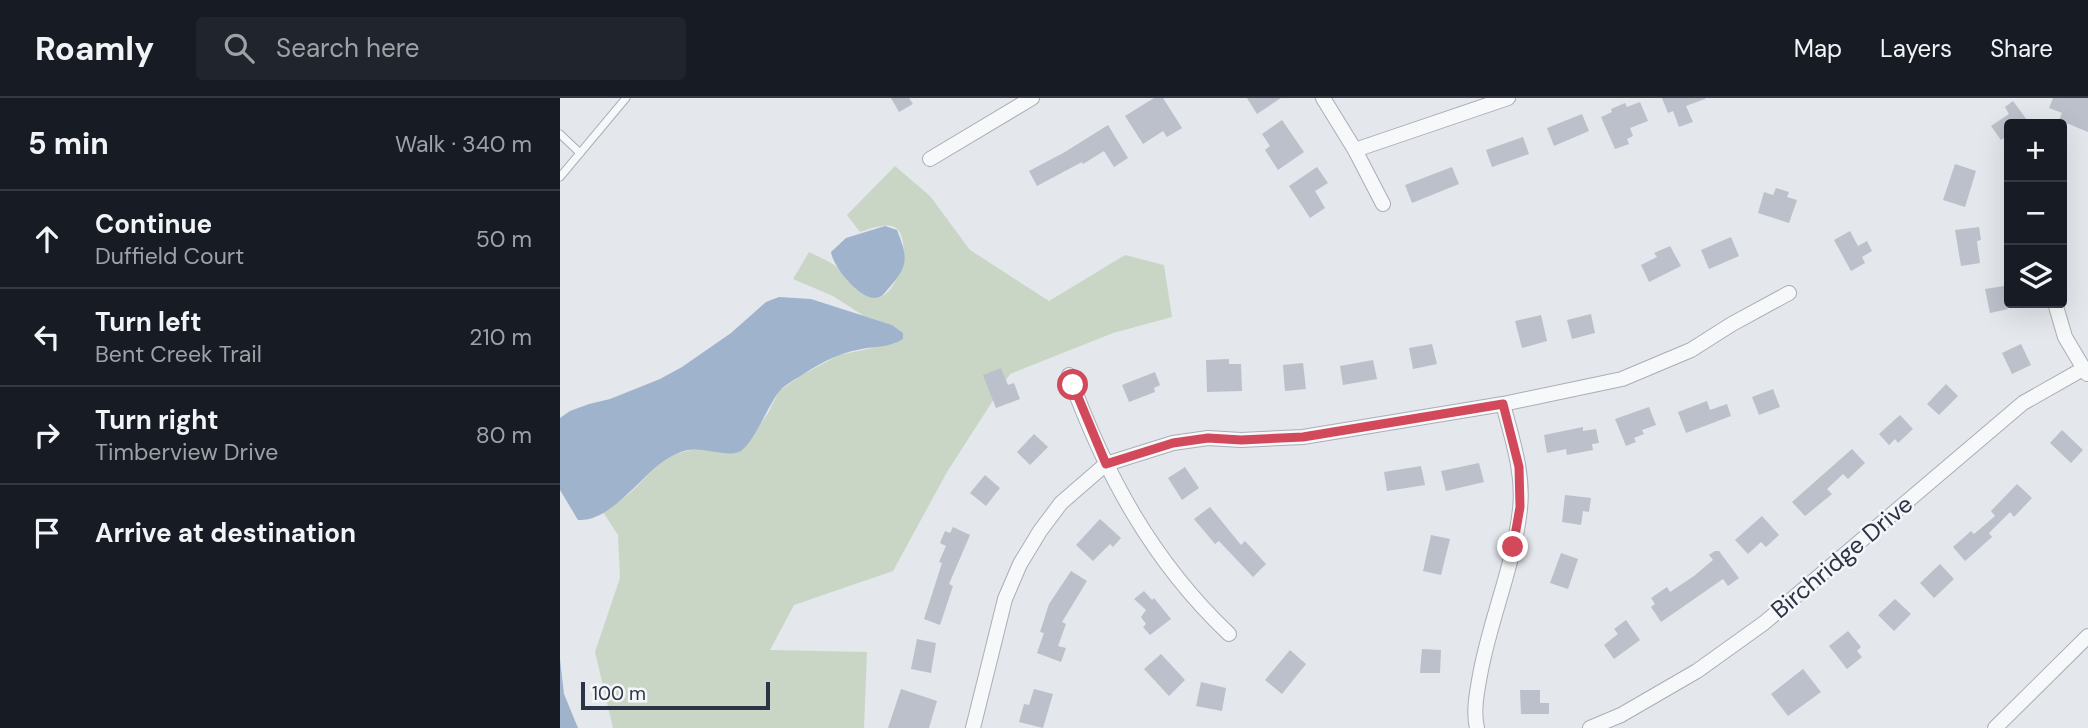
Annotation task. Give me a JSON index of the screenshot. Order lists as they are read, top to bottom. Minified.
{"streets":{"street":["Birchridge Drive"]},"scale_bar":"100 m","page":{"header":"Roamly","search":"Search here","nav":["Map","Layers","Share"],"heading":["5 min","Walk · 340 m"],"map_buttons":["+","−"],"list":[["Continue","Duffield Court","50 m"],["Turn left","Bent Creek Trail","210 m"],["Turn right","Timberview Drive","80 m"],"Arrive at destination"],"scale":"100 m"}}
